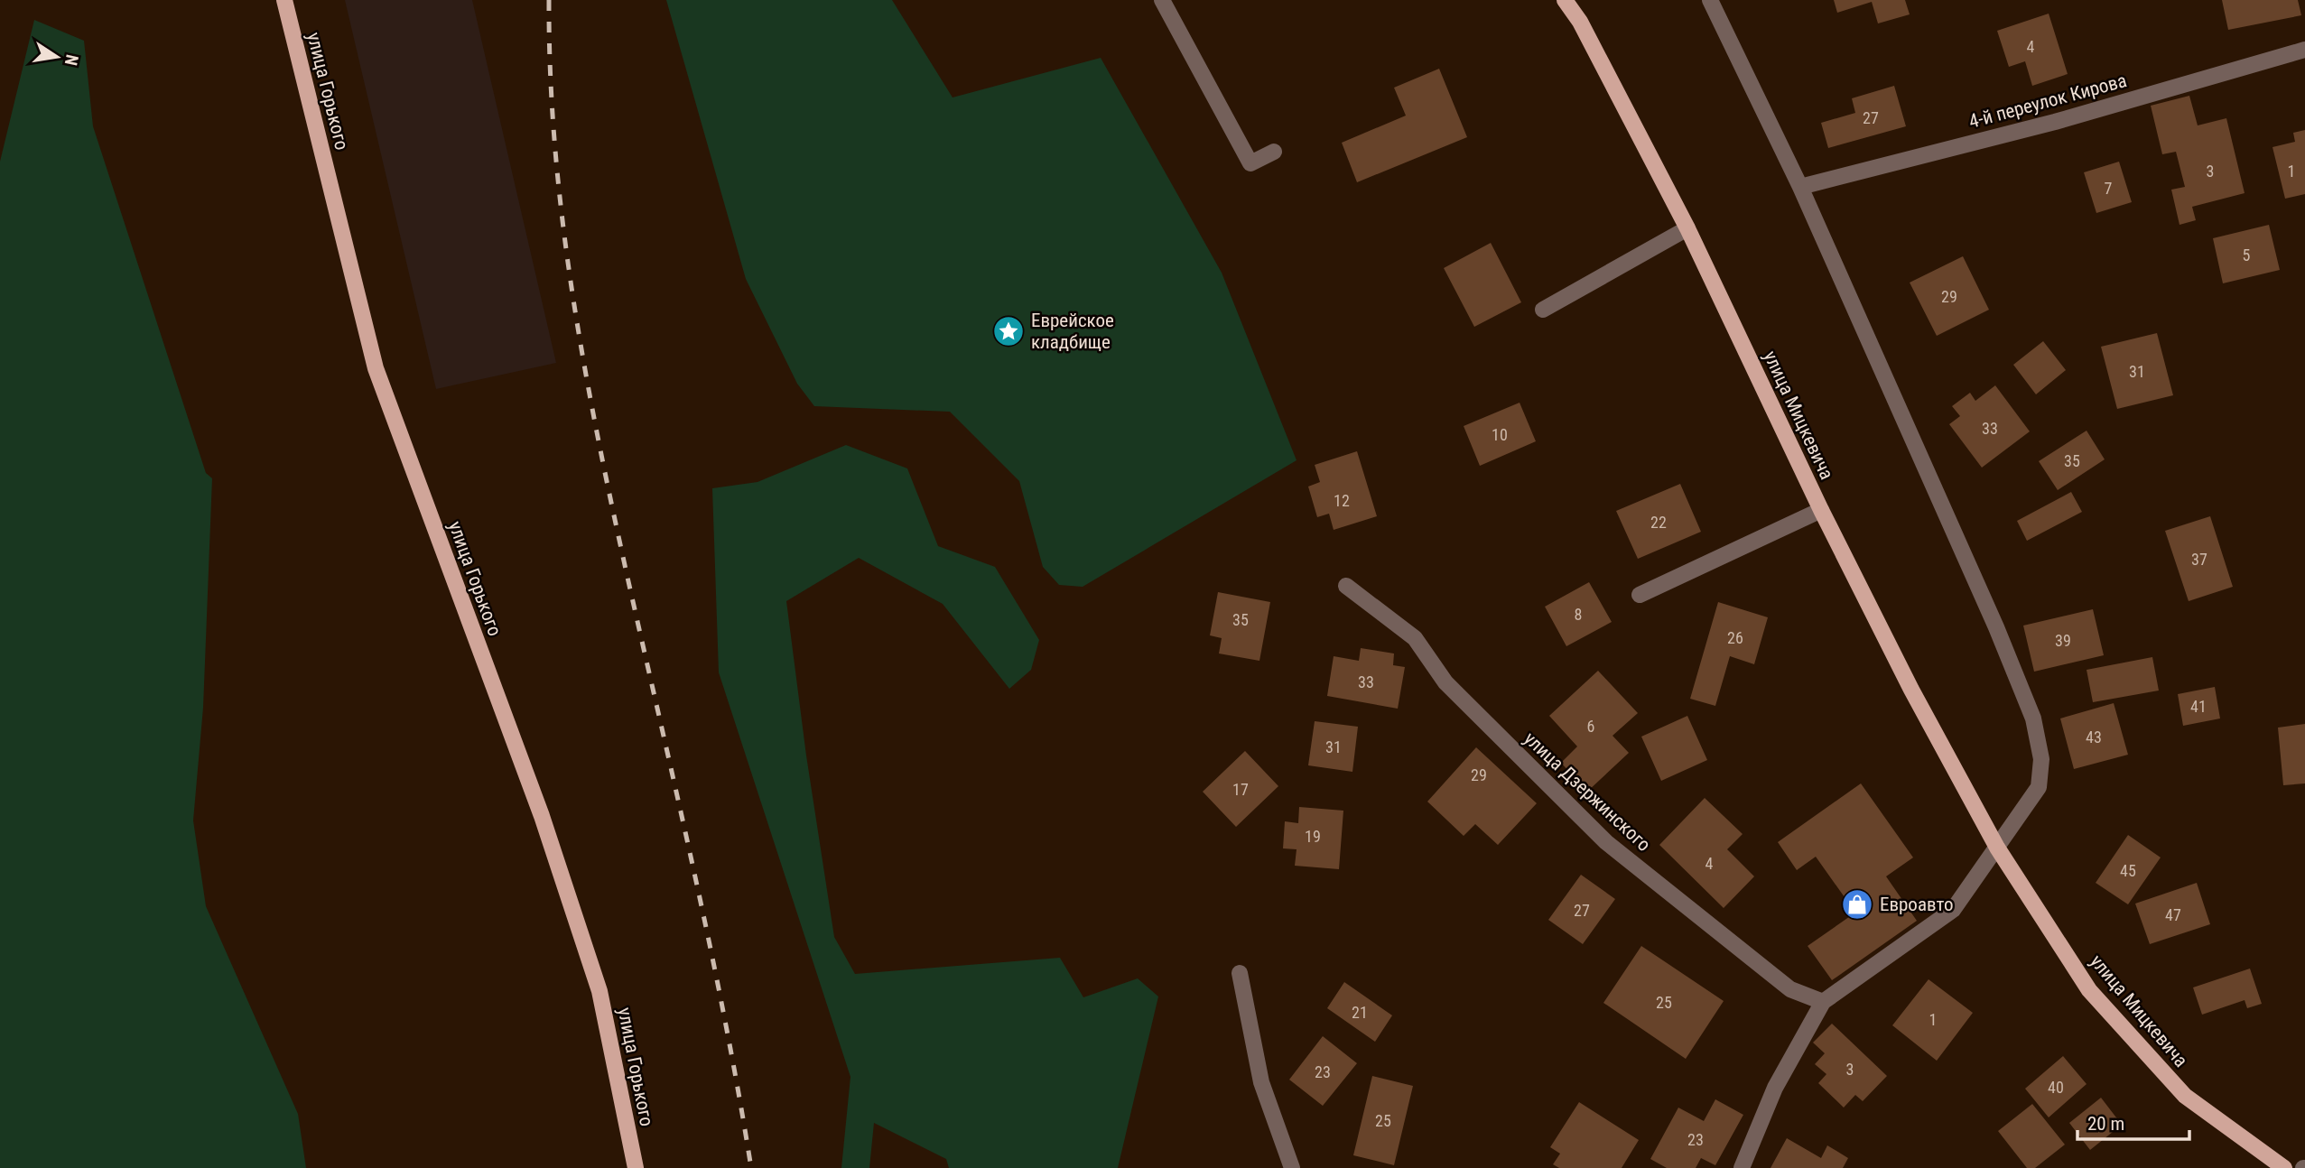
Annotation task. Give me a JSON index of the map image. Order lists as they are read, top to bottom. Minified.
{"streets":{"main road":["улица Горького","улица Мицкевича"],"street":["4-й переулок Кирова","улица Дзержинского"]},"places":{"place":["Еврейское кладбище"],"shop":["Евроавто"]},"house_numbers":["4","27","3","1","7","5","29","31","33","10","35","12","22","37","8","35","26","39","33","41","6","43","31","29","17","19","4","45","27","47","25","21","1","3","23","40","25","23"],"scale_bar":"20 m","north":"right"}
